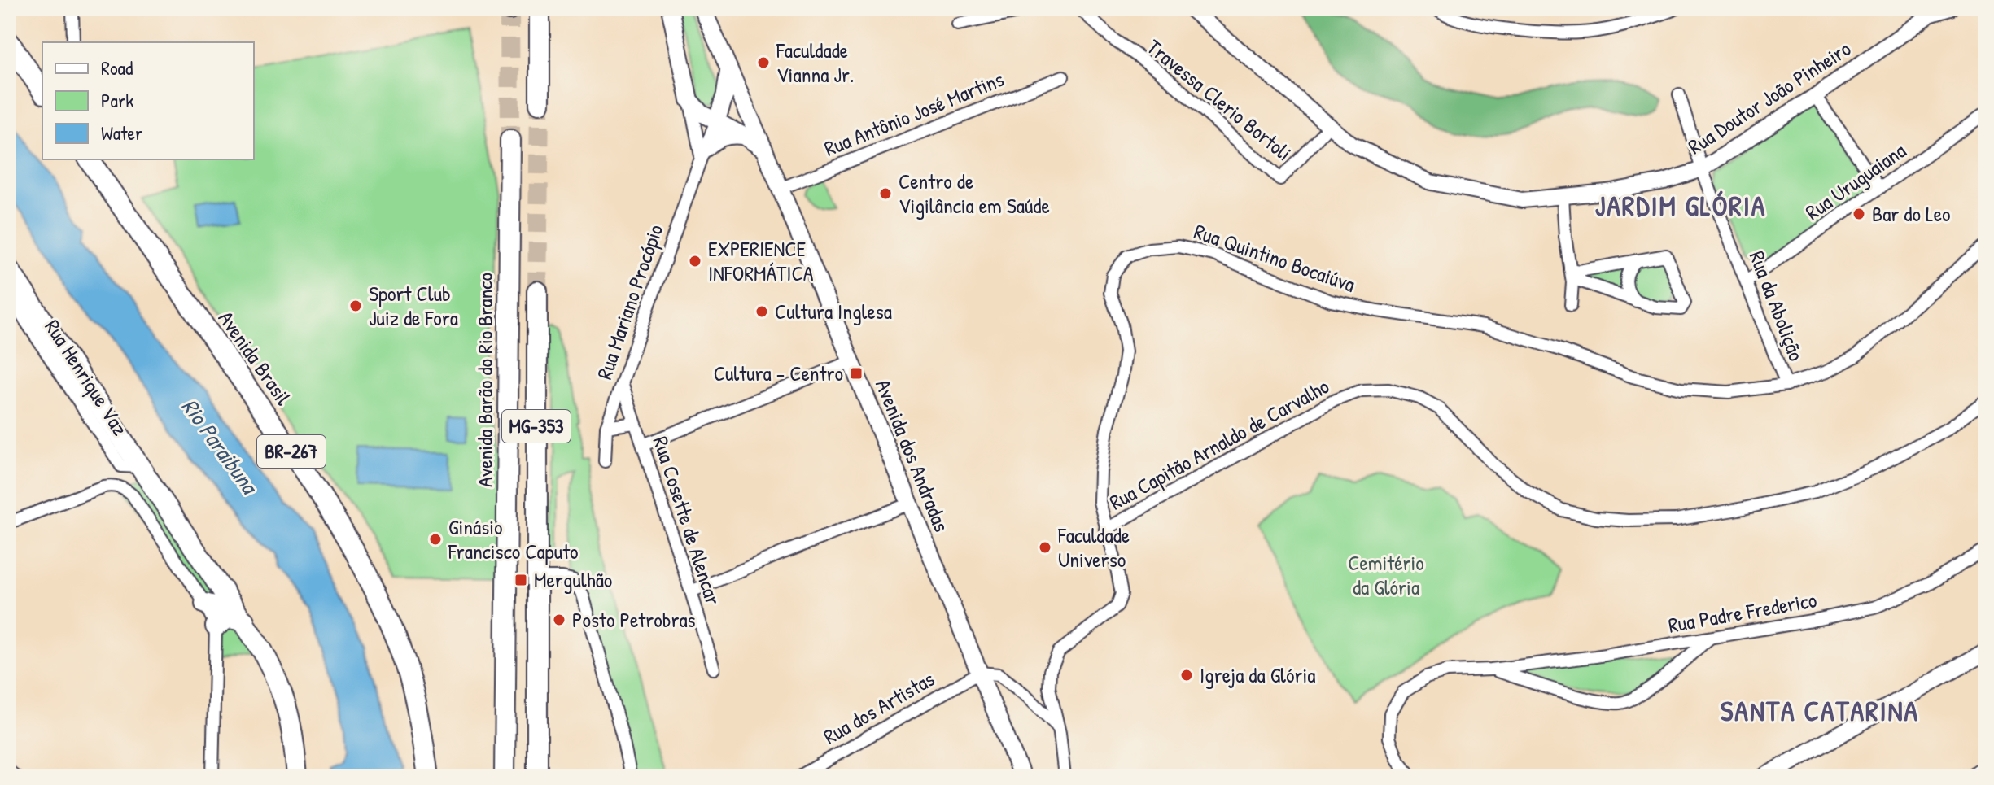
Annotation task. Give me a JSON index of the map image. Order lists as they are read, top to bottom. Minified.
{"streets":{"main road":["Avenida Brasil","Avenida Barão do Rio Branco","MG-353","BR-267","Avenida dos Andradas"],"street":["Rua Doutor João Pinheiro","Travessa Clerio Bortoli","Rua Antônio José Martins","Rua Uruguaiana","Rua Quintino Bocaiúva","Rua Mariano Procópio","Rua da Abolição","Rua Henrique Vaz","Rua Capitão Arnaldo de Carvalho","Rua Cosette de Alencar","Rua Padre Frederico","Rua dos Artistas"]},"crossings":[["Rua Doutor João Pinheiro","Travessa Clerio Bortoli"],["Rua Doutor João Pinheiro","Rua da Abolição"],["Rua Antônio José Martins","Avenida dos Andradas"],["Rua Uruguaiana","Rua da Abolição"],["Rua Quintino Bocaiúva","Rua da Abolição"],["Rua Quintino Bocaiúva","Rua Capitão Arnaldo de Carvalho"],["Rua Mariano Procópio","Rua Cosette de Alencar"],["Avenida dos Andradas","Rua dos Artistas"]],"districts":["JARDIM GLÓRIA","SANTA CATARINA"],"water":["Rio Paraibuna"],"parks":["Cemitério da Glória"],"places":{"other":["Faculdade Vianna Jr.","Centro de Vigilância em Saúde","Bar do Leo","EXPERIENCE INFORMÁTICA","Sport Club Juiz de Fora","Cultura Inglesa","Ginásio Francisco Caputo","Faculdade Universo","Posto Petrobras","Igreja da Glória"],"transit":["Cultura - Centro","Mergulhão"]},"legend":["Road","Park","Water"]}
